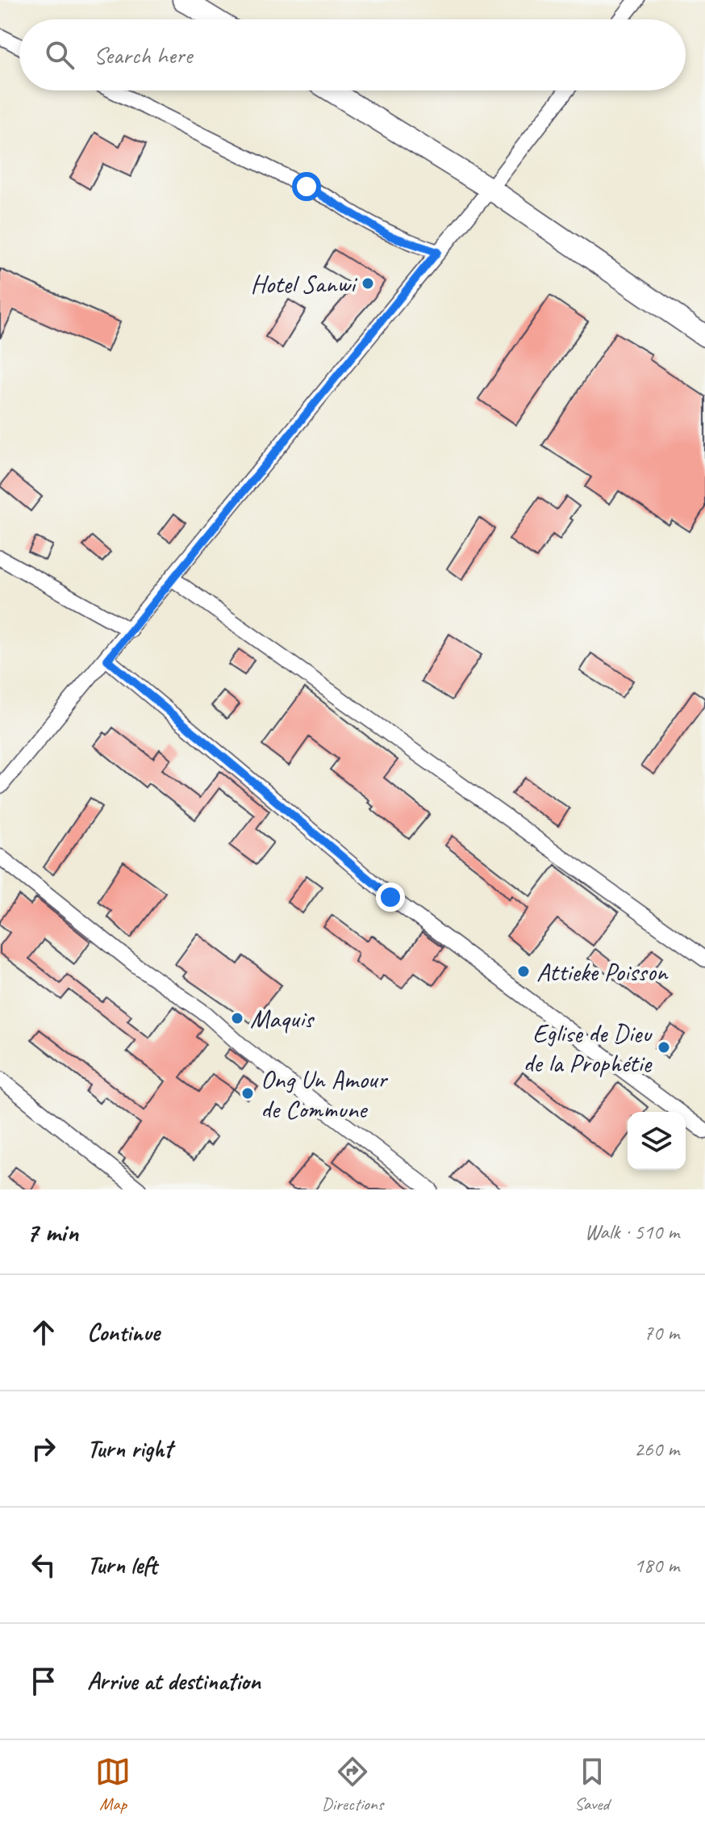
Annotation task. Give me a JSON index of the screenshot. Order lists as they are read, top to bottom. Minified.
{"places":["Hotel Sanwi","Attieke Poisson","Maquis","Eglise de Dieu de la Prophétie","Ong Un Amour de Commune"],"page":{"search":"Search here","heading":["7 min","Walk · 510 m"],"list":[["Continue","70 m"],["Turn right","260 m"],["Turn left","180 m"],"Arrive at destination"],"nav":["Map","Directions","Saved"]}}
